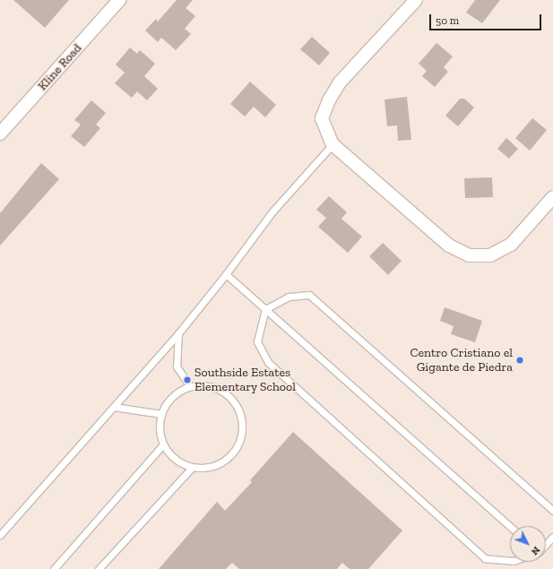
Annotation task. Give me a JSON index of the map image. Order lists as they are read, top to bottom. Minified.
{"streets":{"street":["Kline Road"]},"places":["Centro Cristiano el Gigante de Piedra","Southside Estates Elementary School"],"scale_bar":"50 m","north":"bottom right"}
